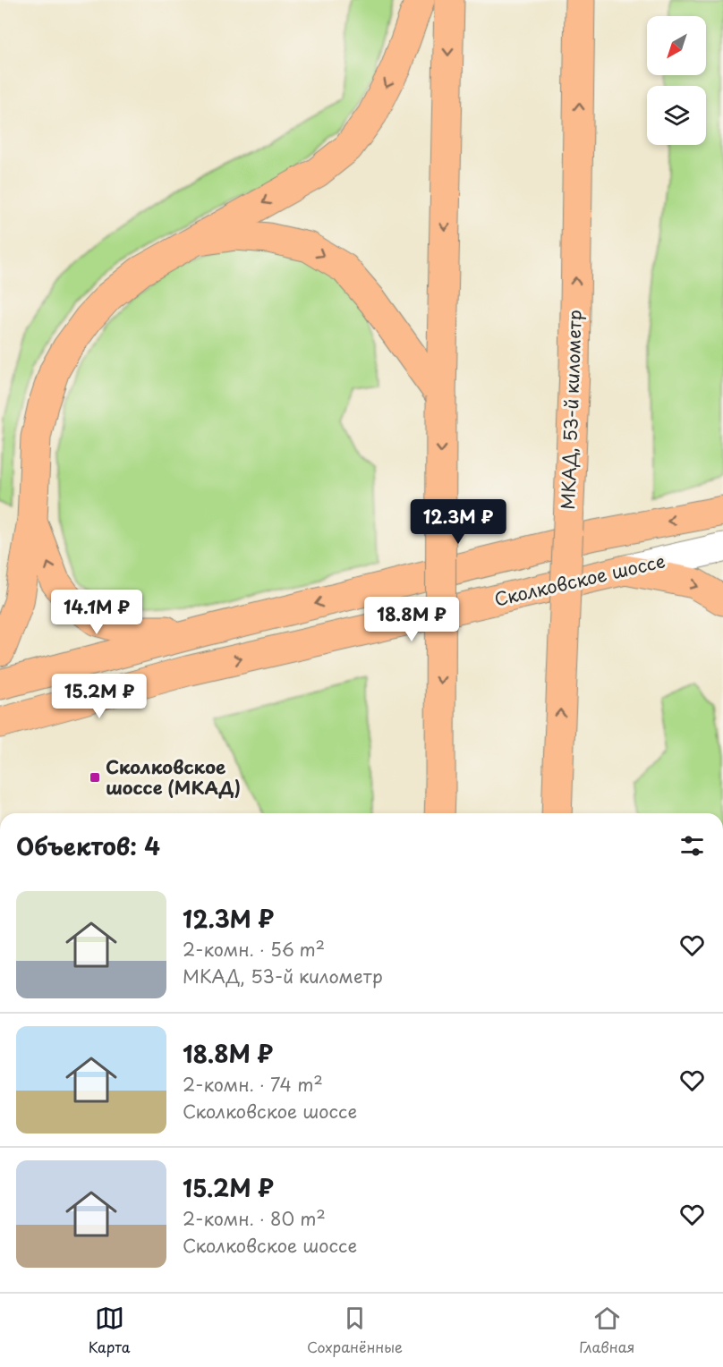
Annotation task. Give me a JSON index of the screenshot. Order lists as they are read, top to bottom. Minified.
{"streets":{"main road":["МКАД, 53-й километр","Сколковское шоссе"]},"one_way":["Сколковское шоссе"],"places":{"transit":["Сколковское шоссе (МКАД)"]},"north":"bottom left","page":{"price":["12.3M ₽","14.1M ₽","18.8M ₽","15.2M ₽"],"heading":"Объектов: 4","list":[{"name":"12.3M ₽","note":"2-комн. · 56 m² · МКАД, 53-й километр"},{"name":"18.8M ₽","note":"2-комн. · 74 m² · Сколковское шоссе"},{"name":"15.2M ₽","note":"2-комн. · 80 m² · Сколковское шоссе"}],"tabs":["Карта","Сохранённые","Главная"]}}
